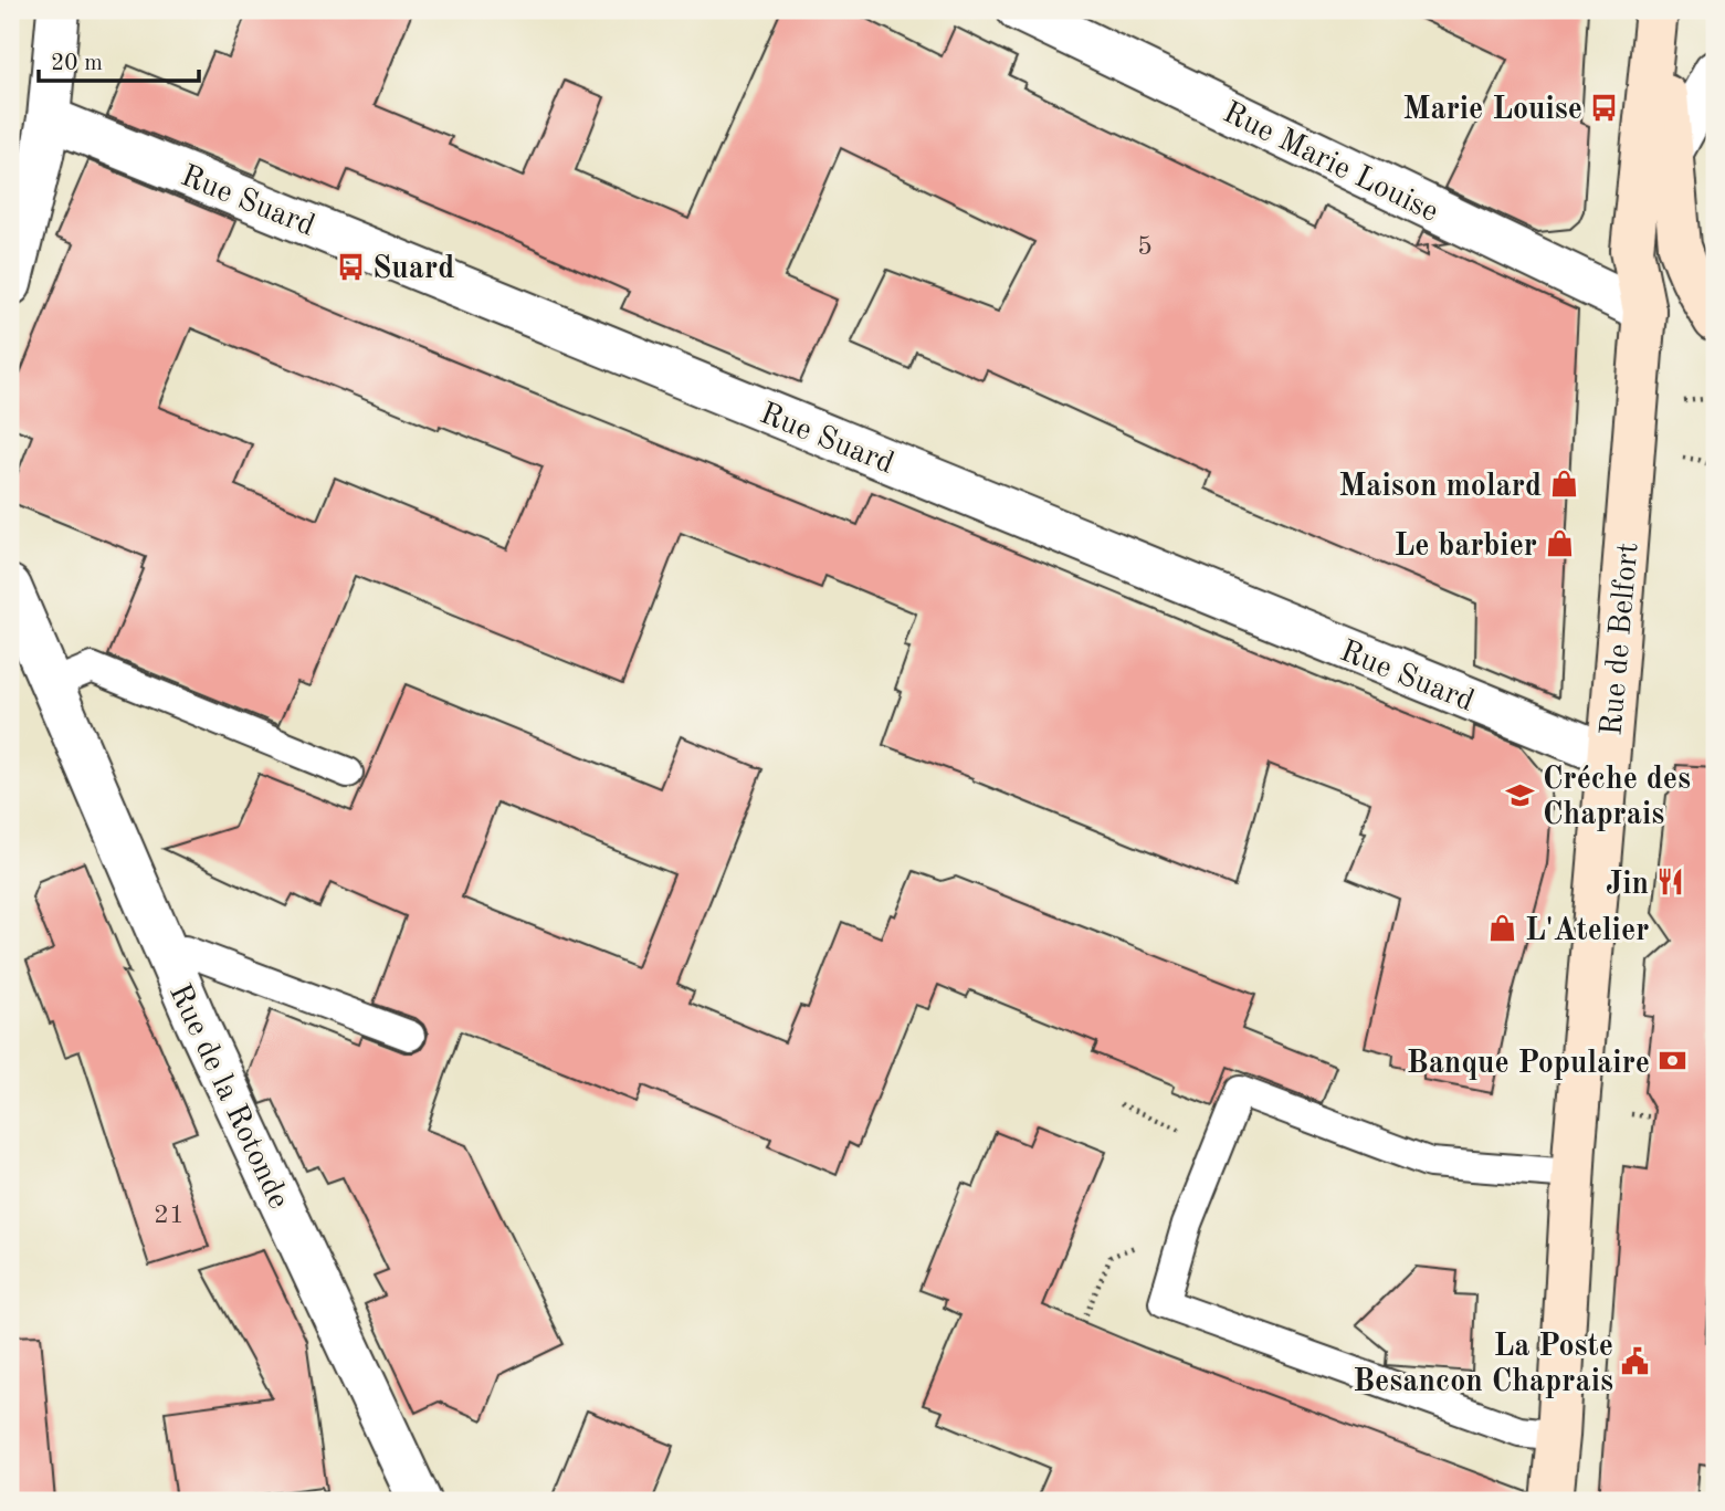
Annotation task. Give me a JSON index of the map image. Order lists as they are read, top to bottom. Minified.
{"streets":{"main road":["Rue de Belfort"],"street":["Rue Marie Louise","Rue Suard","Rue de la Rotonde"]},"crossings":[["Rue Marie Louise","Rue de Belfort"],["Rue Suard","Rue de Belfort"]],"places":{"bus stop":["Marie Louise","Suard"],"shop":["Maison molard","Le barbier","L'Atelier"],"school or university":["Créche des Chaprais"],"restaurant":["Jin"],"bank":["Banque Populaire"],"public building":["La Poste Besancon Chaprais"]},"house_numbers":["5","21"],"scale_bar":"20 m"}
